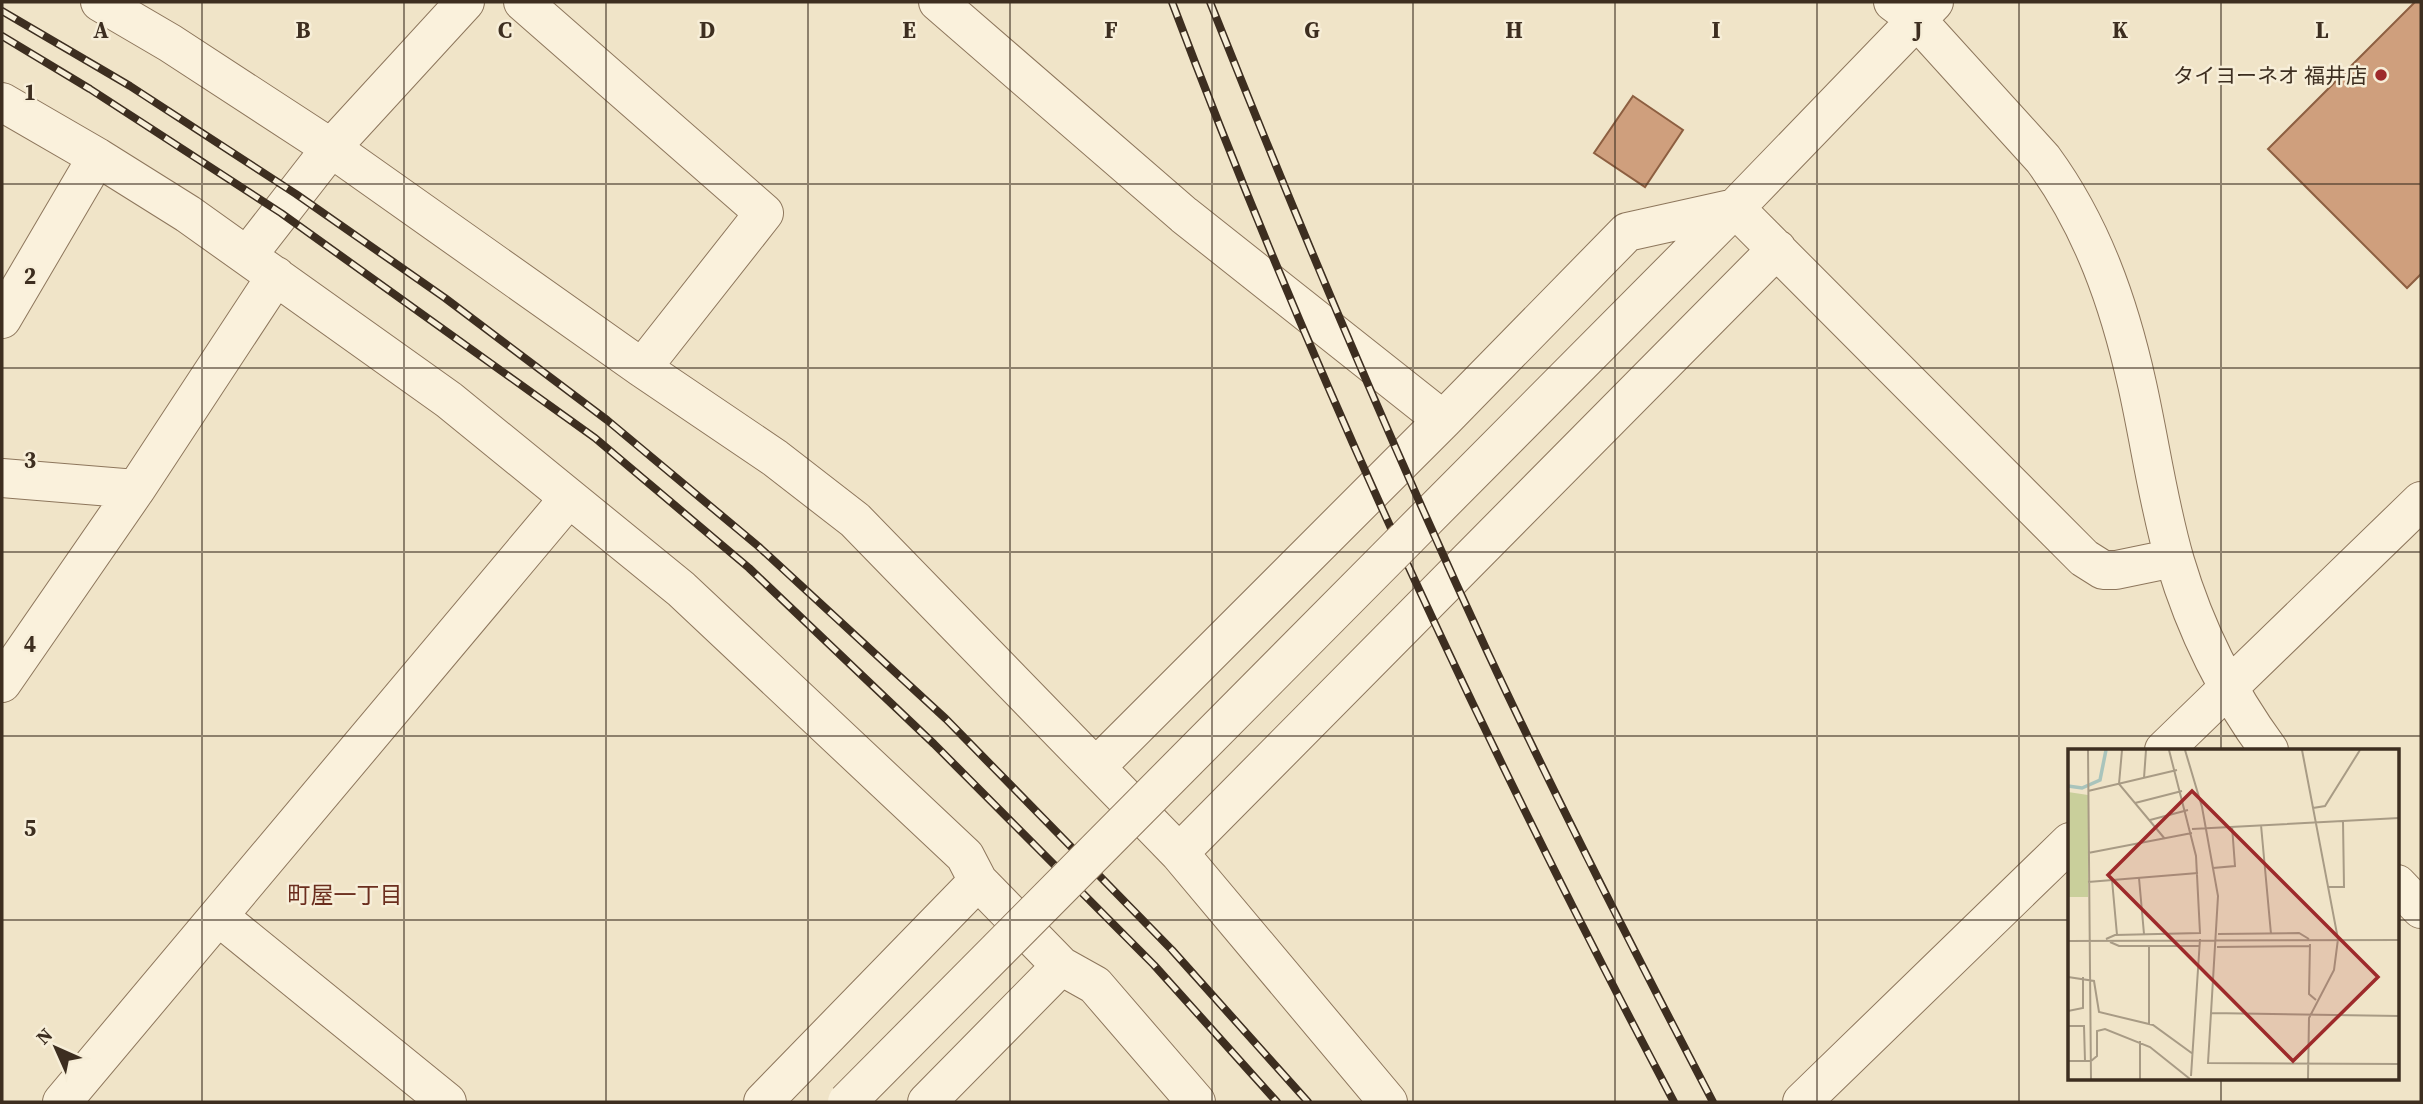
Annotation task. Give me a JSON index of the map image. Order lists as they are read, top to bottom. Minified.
{"districts":["町屋一丁目"],"places":["タイヨーネオ 福井店"],"north":"top left","grid":{"columns":["A","B","C","D","E","F","G","H","I","J","K","L"],"rows":["1","2","3","4","5"]}}
